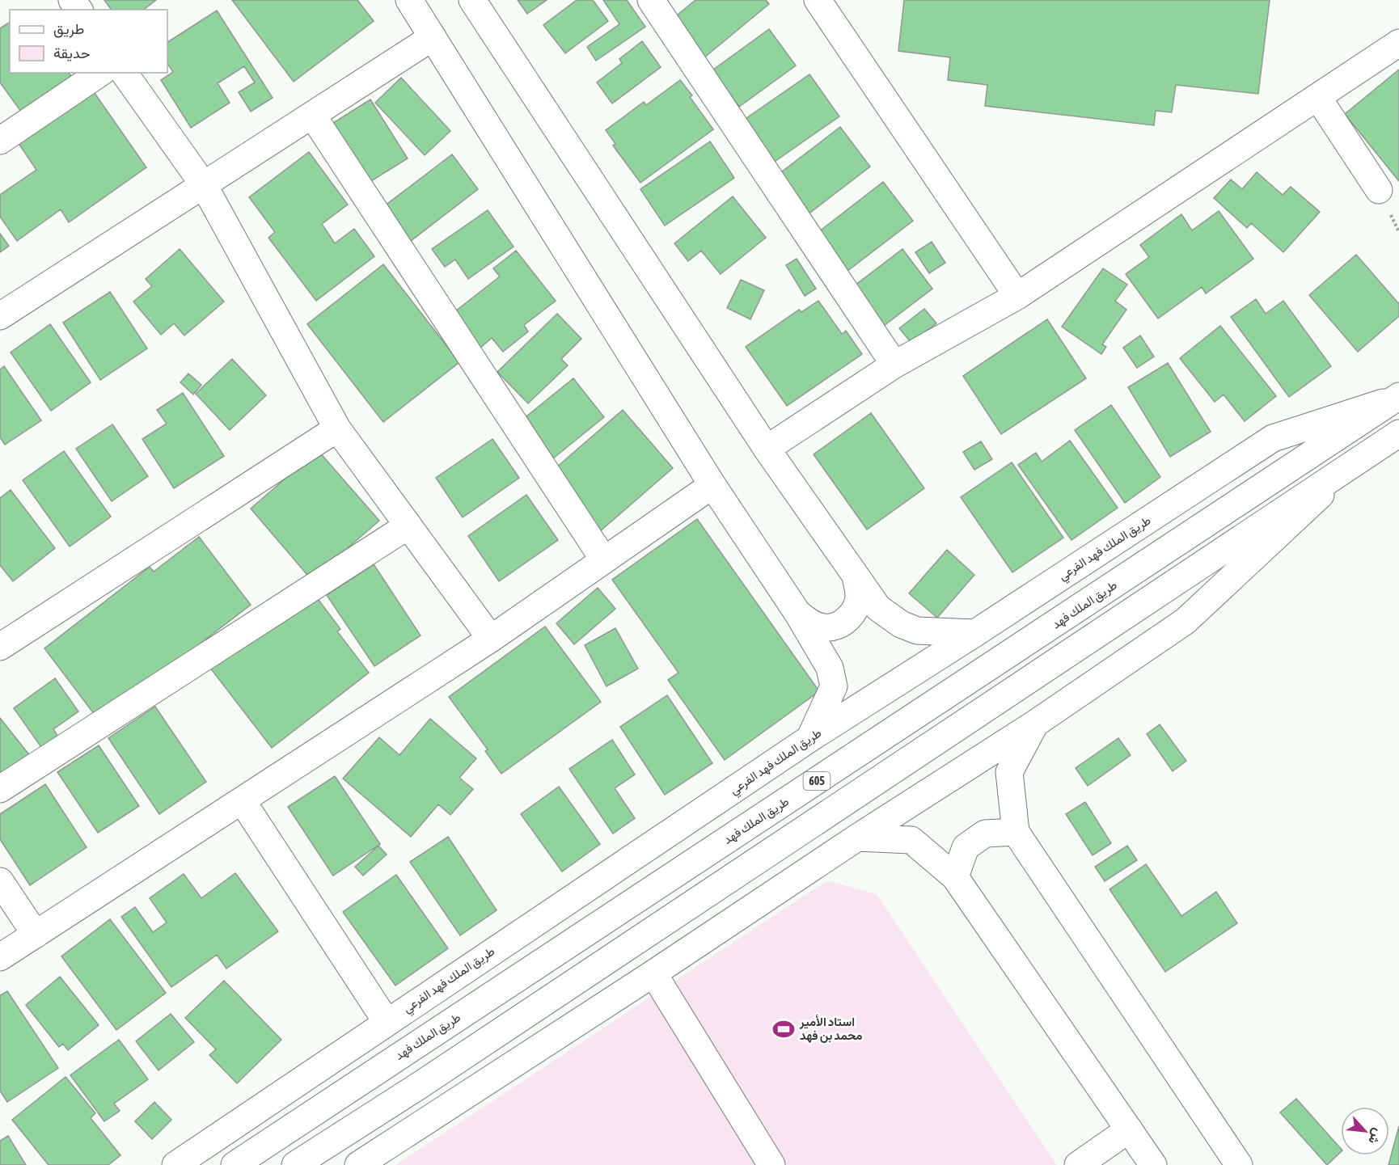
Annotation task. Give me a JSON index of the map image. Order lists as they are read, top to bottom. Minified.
{"streets":{"main road":["طريق الملك فهد الفرعي","طريق الملك فهد","605"]},"crossings":[["طريق الملك فهد الفرعي","طريق الملك فهد"]],"places":{"sports":["استاد الأمير محمد بن فهد"]},"legend":["طريق","حديقة"],"north":"bottom right"}
